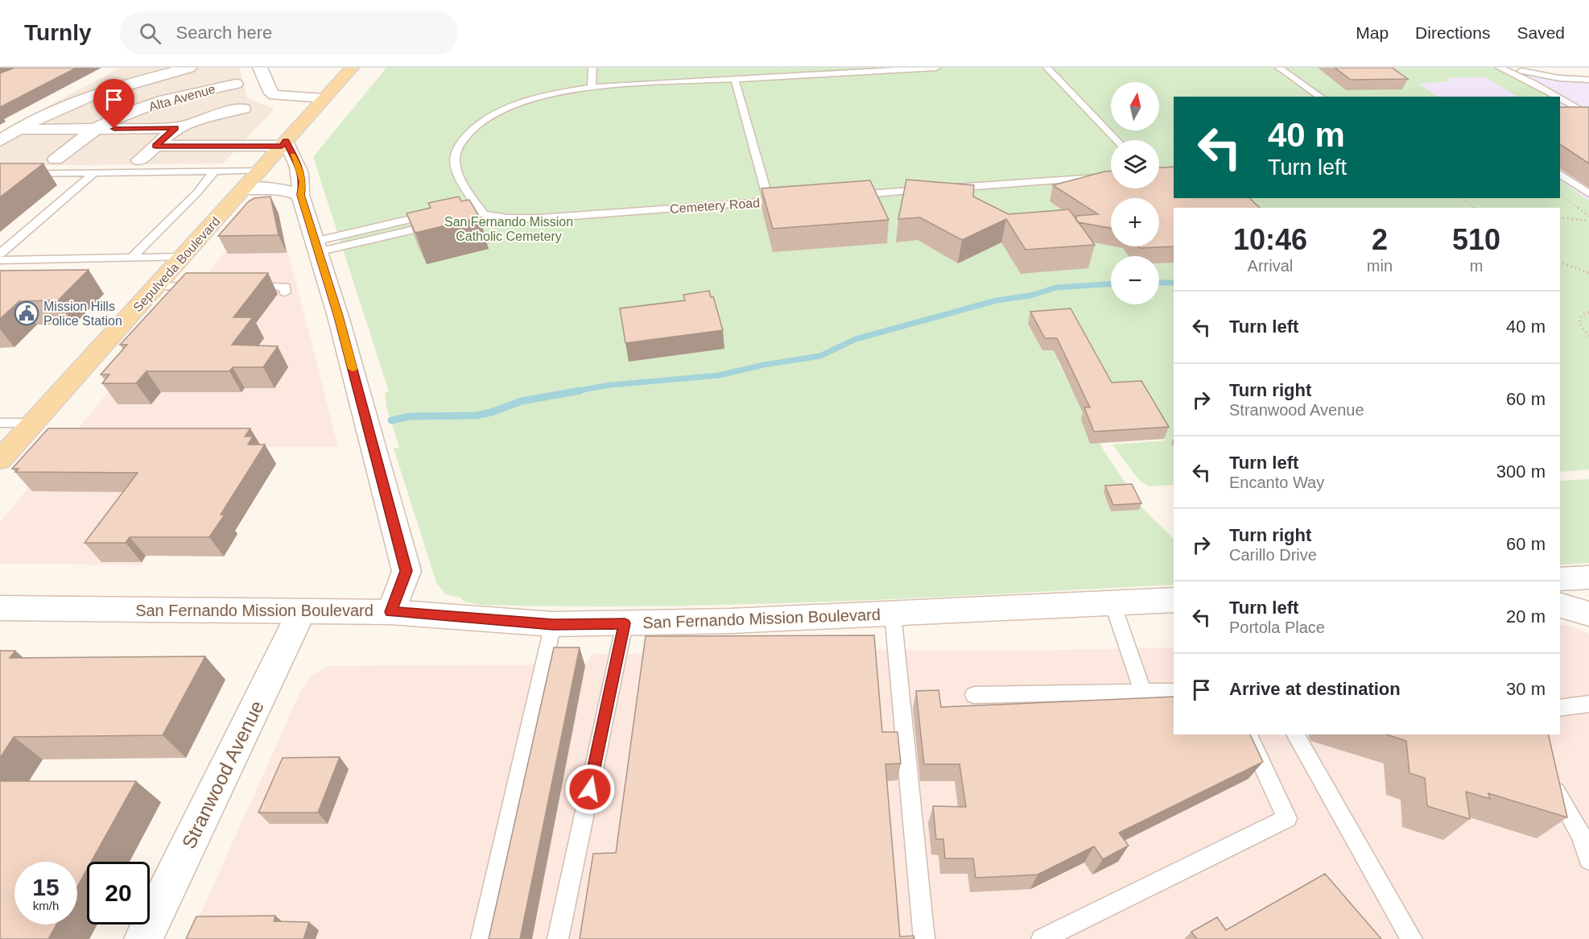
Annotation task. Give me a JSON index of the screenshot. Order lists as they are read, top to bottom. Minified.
{"streets":{"main road":["Sepulveda Boulevard"],"street":["Alta Avenue","San Fernando Mission Boulevard","Stranwood Avenue"],"lane":["Cemetery Road"]},"crossings":[["San Fernando Mission Boulevard","Stranwood Avenue"]],"parks":["San Fernando Mission Catholic Cemetery"],"places":{"public building":["Mission Hills Police Station"]},"north":"top","page":{"header":"Turnly","search":"Search here","nav":["Map","Directions","Saved"],"map_buttons":["+","−"],"turn":["40 m","Turn left"],"eta":["10:46","Arrival","2","min","510","m"],"list":[{"name":"Turn left","value":"40 m"},{"name":"Turn right","note":"Stranwood Avenue","value":"60 m"},{"name":"Turn left","note":"Encanto Way","value":"300 m"},{"name":"Turn right","note":"Carillo Drive","value":"60 m"},{"name":"Turn left","note":"Portola Place","value":"20 m"},{"name":"Arrive at destination","value":"30 m"}],"speed":"15 km/h","limit":"20"}}
